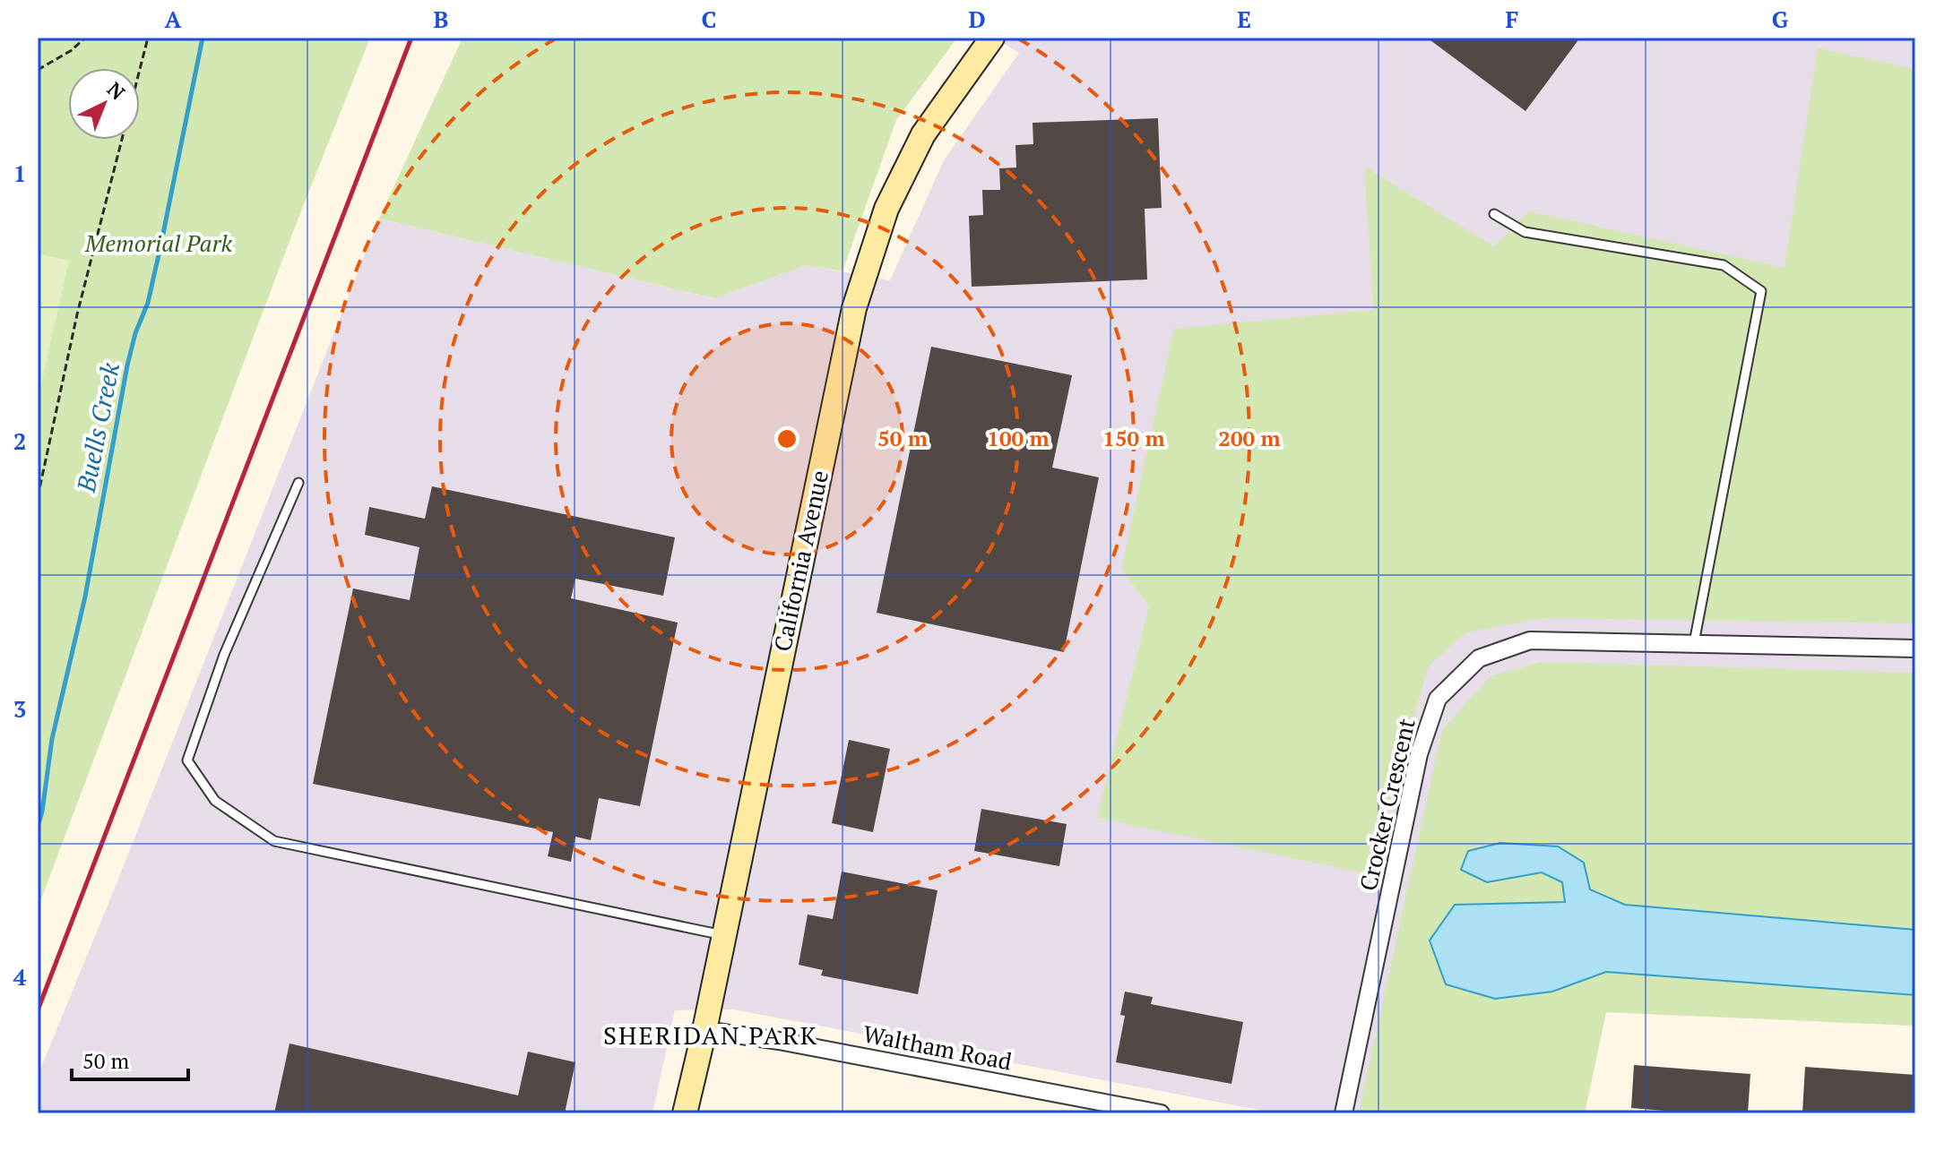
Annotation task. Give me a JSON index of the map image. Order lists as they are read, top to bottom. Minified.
{"streets":{"street":["California Avenue","Crocker Crescent","Waltham Road"]},"crossings":[["California Avenue","Waltham Road"]],"districts":["SHERIDAN PARK"],"water":["Buells Creek"],"parks":["Memorial Park"],"scale_bar":"50 m","north":"top right","grid":{"columns":["A","B","C","D","E","F","G"],"rows":["1","2","3","4"]},"rings":["50 m","100 m","150 m","200 m"]}
